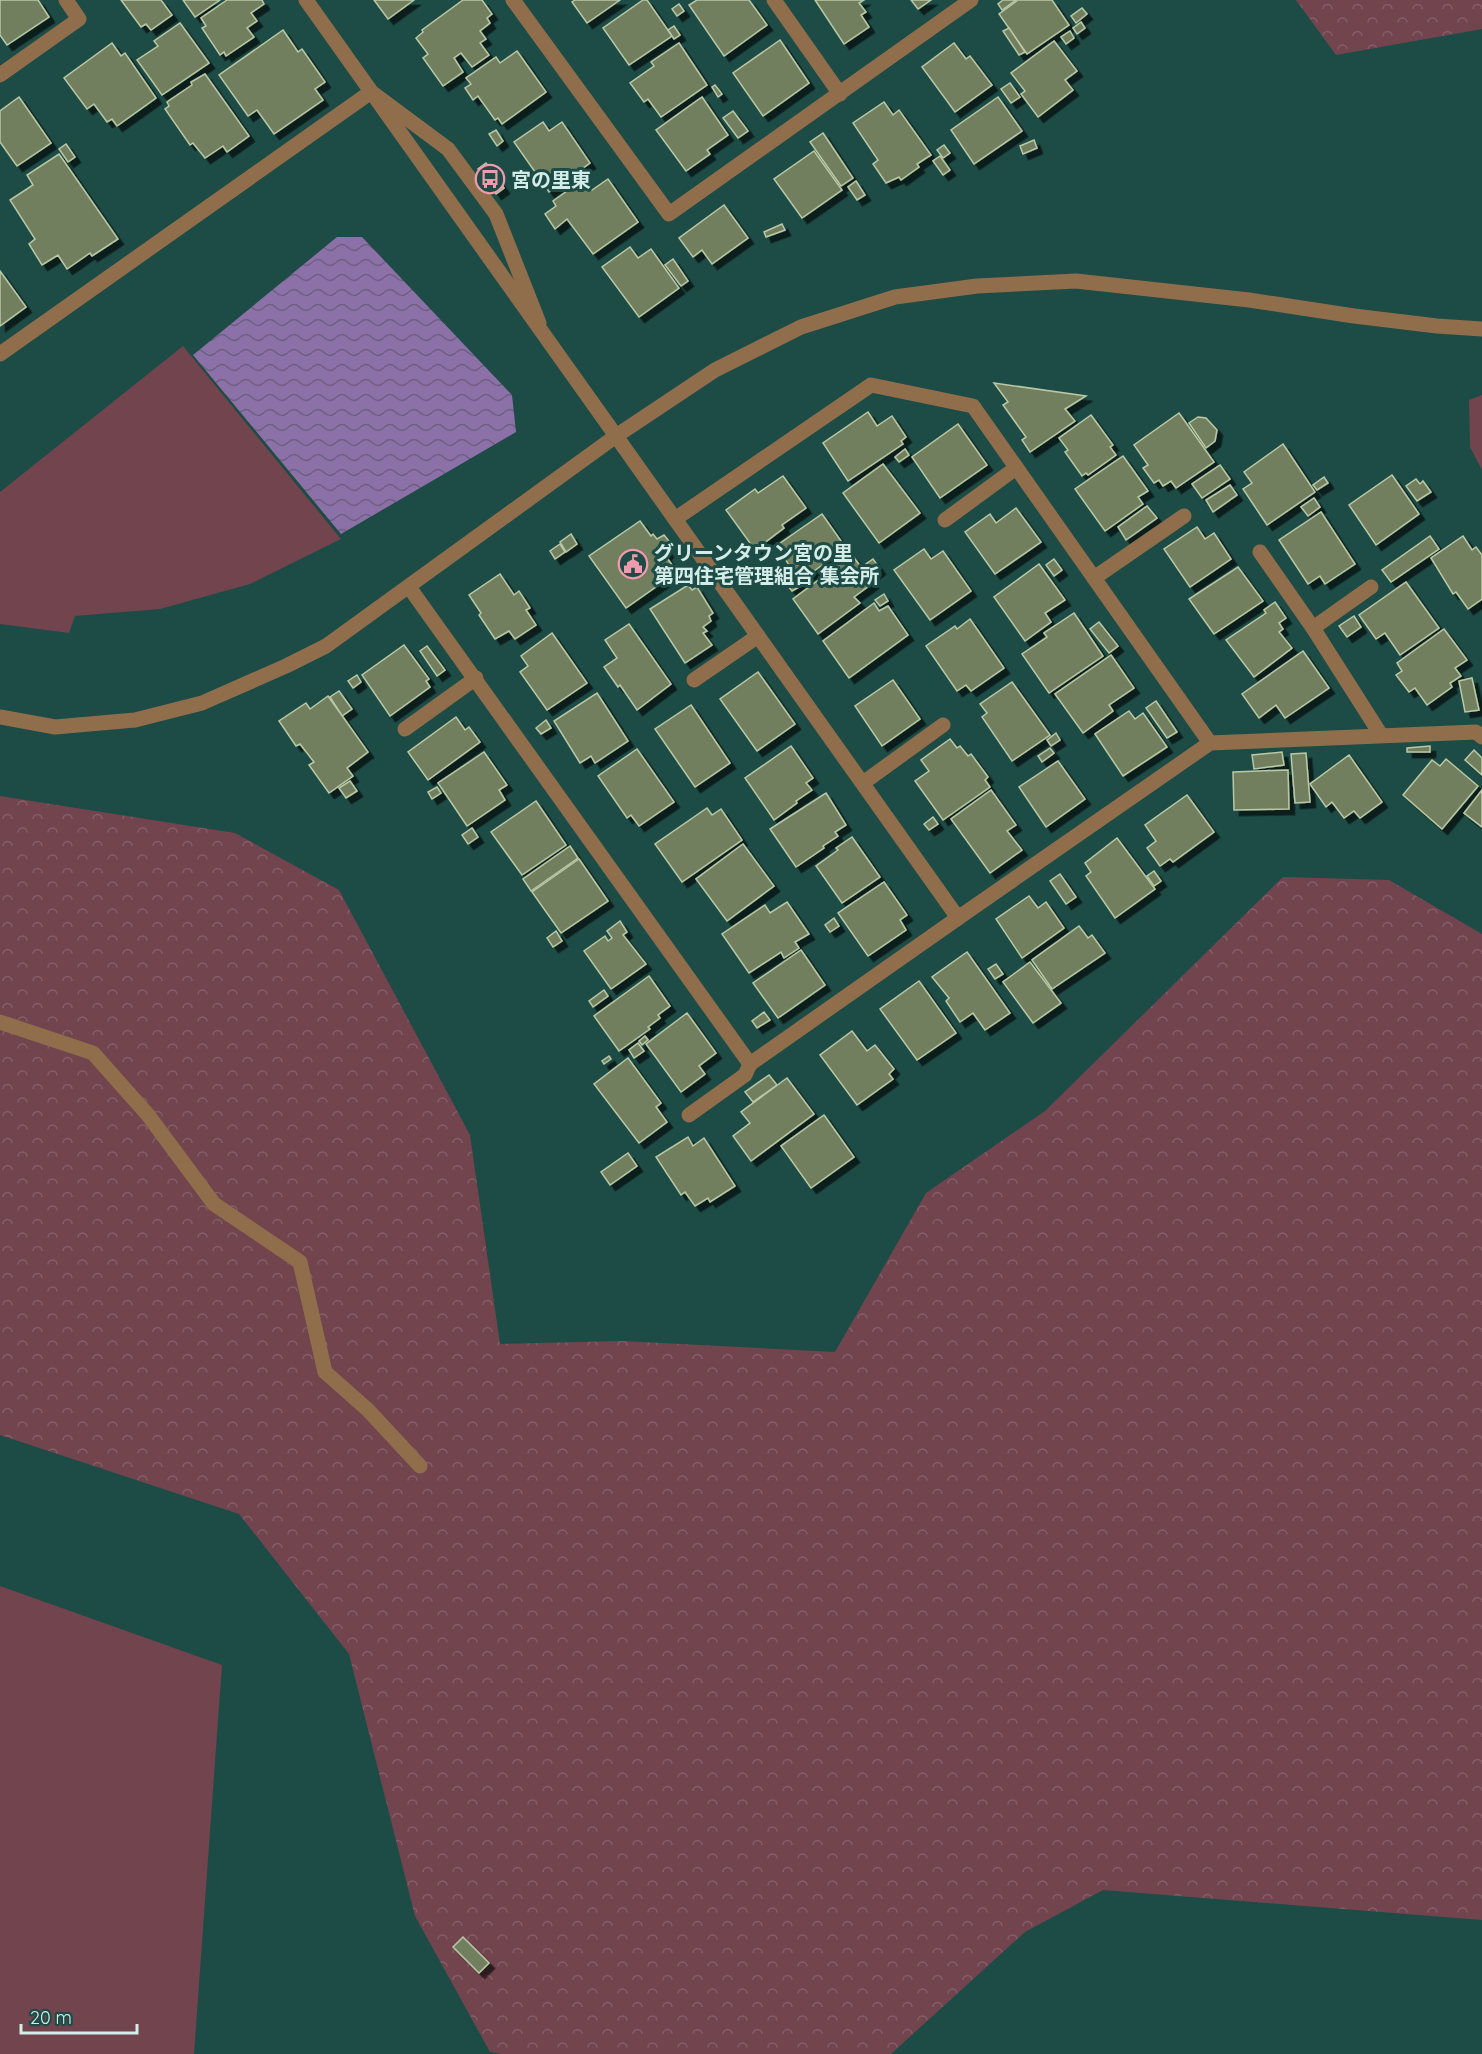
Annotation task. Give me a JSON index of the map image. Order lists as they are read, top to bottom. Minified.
{"places":{"bus stop":["宮の里東"],"public building":["グリーンタウン宮の里 第四住宅管理組合 集会所"]},"scale_bar":"20 m"}
